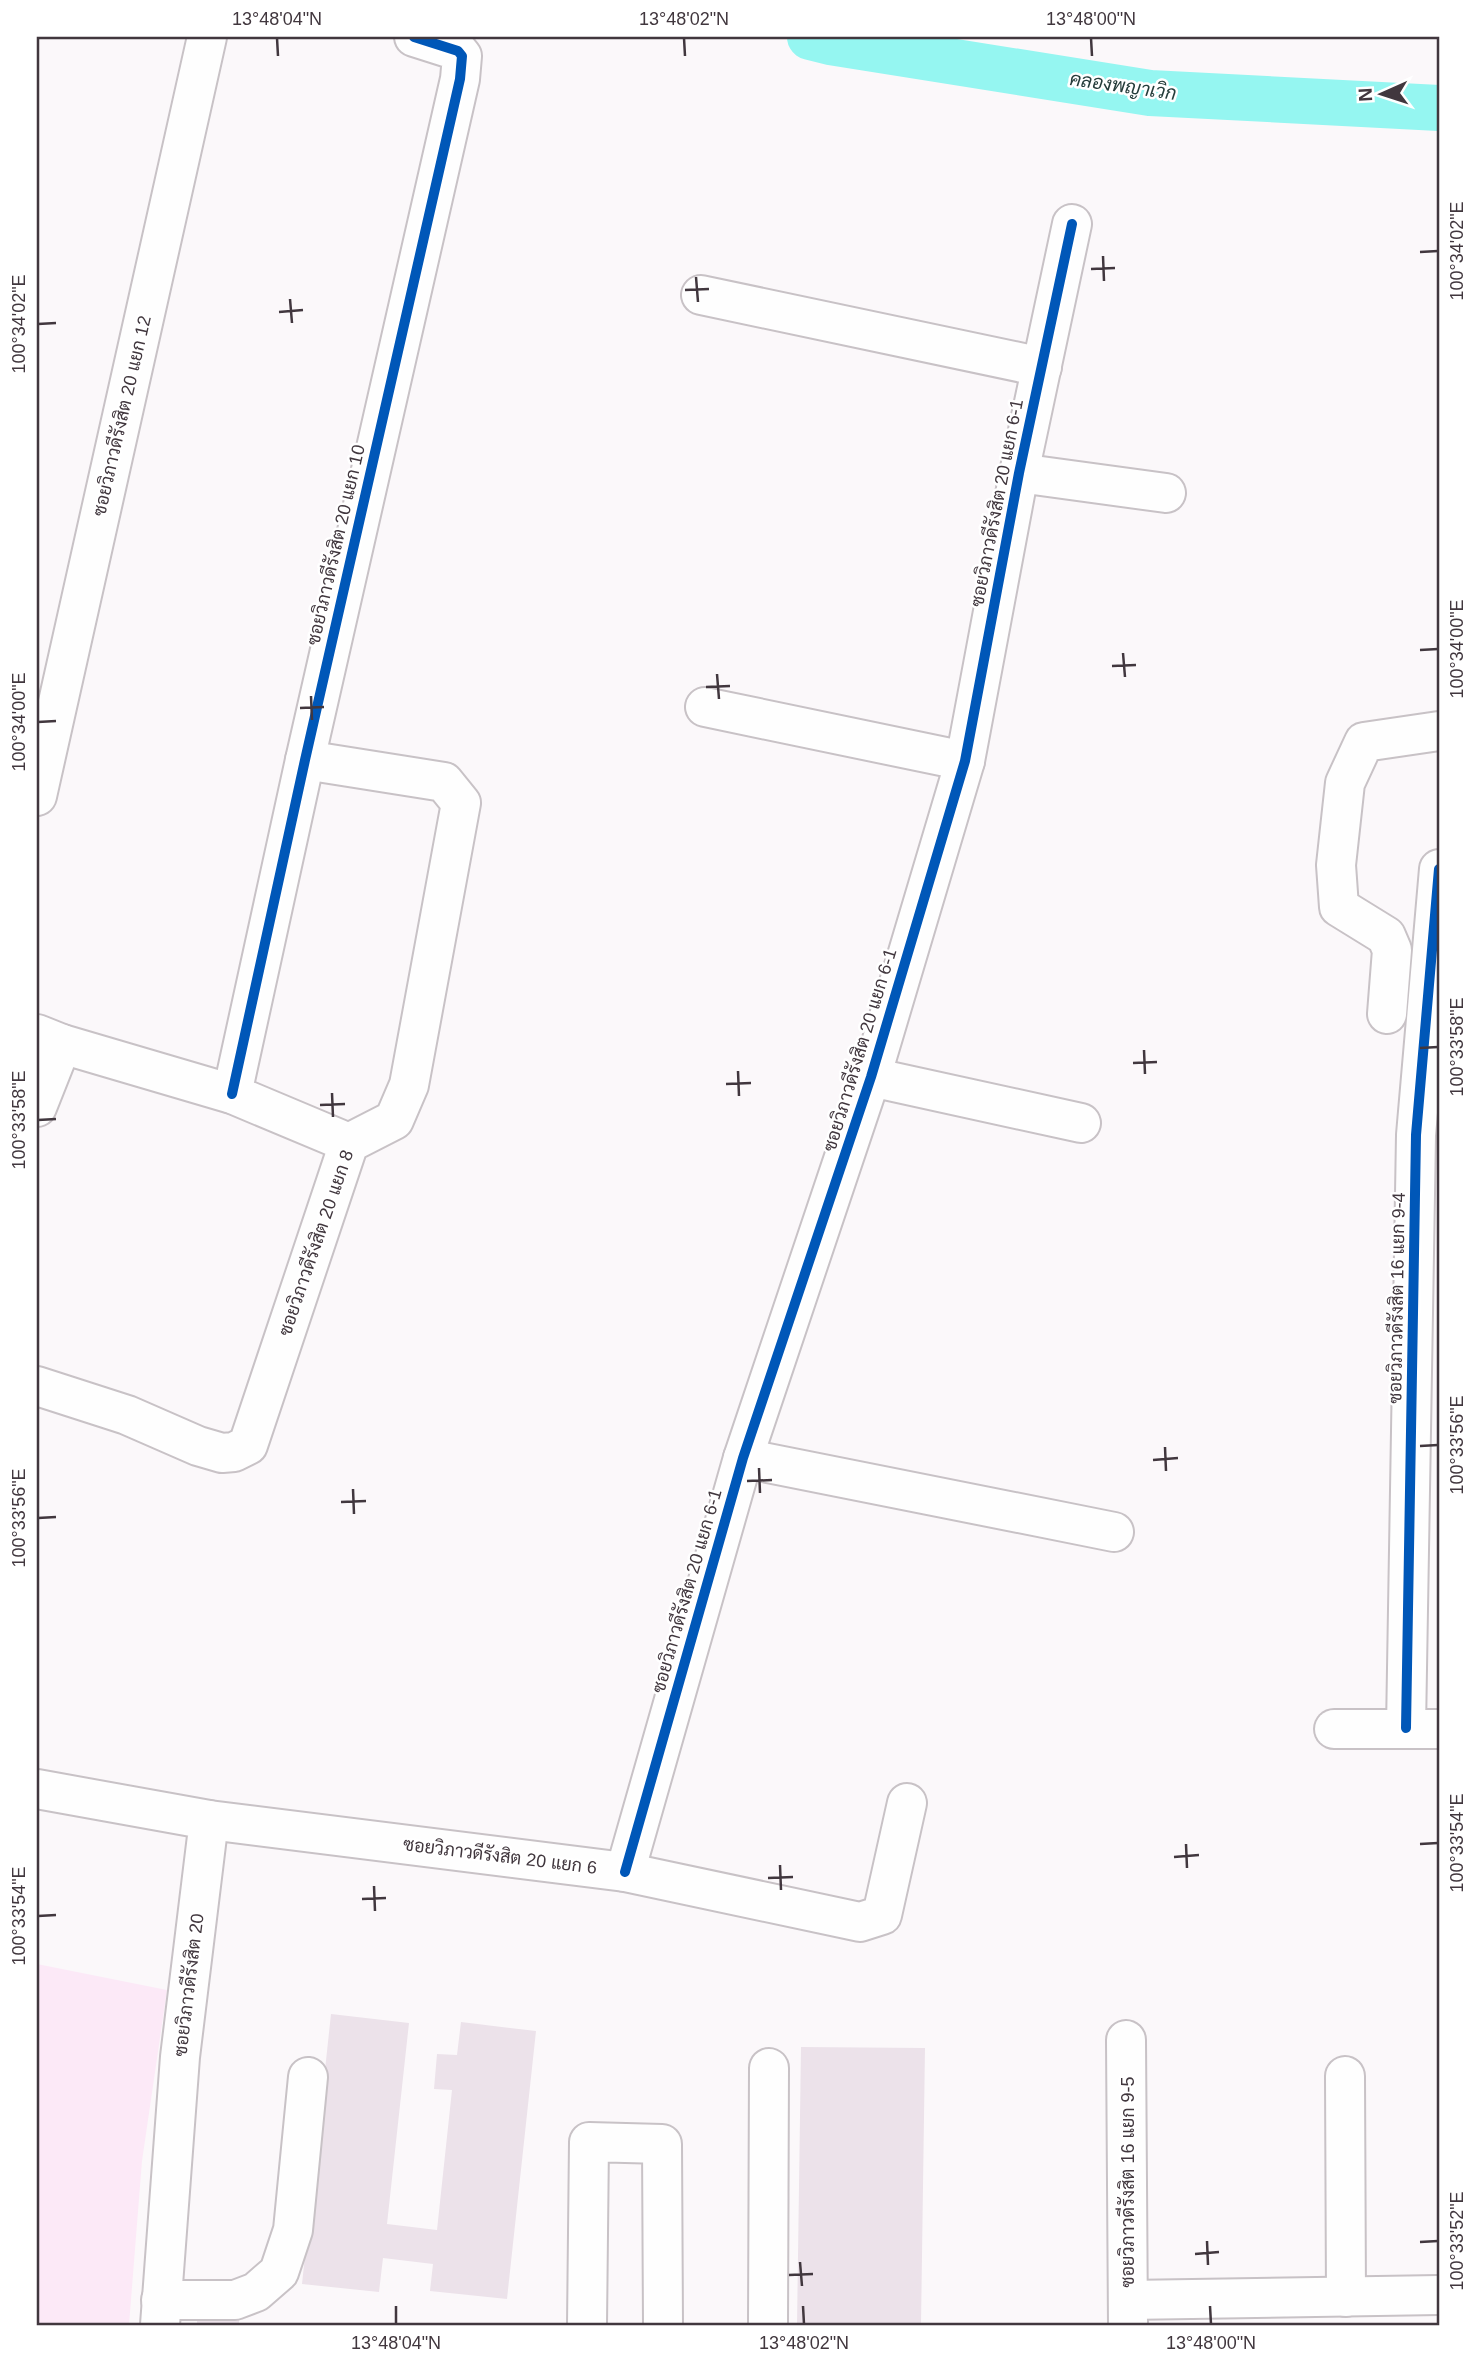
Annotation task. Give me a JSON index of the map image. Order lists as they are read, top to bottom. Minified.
{"streets":{"street":["ซอยวิภาวดีรังสิต 20 แยก 12","ซอยวิภาวดีรังสิต 20 แยก 6-1","ซอยวิภาวดีรังสิต 20 แยก 10","ซอยวิภาวดีรังสิต 20 แยก 8","ซอยวิภาวดีรังสิต 16 แยก 9-4","ซอยวิภาวดีรังสิต 20 แยก 6","ซอยวิภาวดีรังสิต 20","ซอยวิภาวดีรังสิต 16 แยก 9-5"]},"crossings":[["ซอยวิภาวดีรังสิต 20 แยก 6-1","ซอยวิภาวดีรังสิต 20 แยก 6"],["ซอยวิภาวดีรังสิต 20 แยก 10","ซอยวิภาวดีรังสิต 20 แยก 8"],["ซอยวิภาวดีรังสิต 20 แยก 6","ซอยวิภาวดีรังสิต 20"]],"water":["คลองพญาเวิก"],"north":"left","coordinates":["13°48'04\"N","13°48'02\"N","13°48'00\"N","100°34'02\"E","100°34'00\"E","100°33'58\"E","100°33'56\"E","100°33'54\"E","100°33'52\"E"]}
